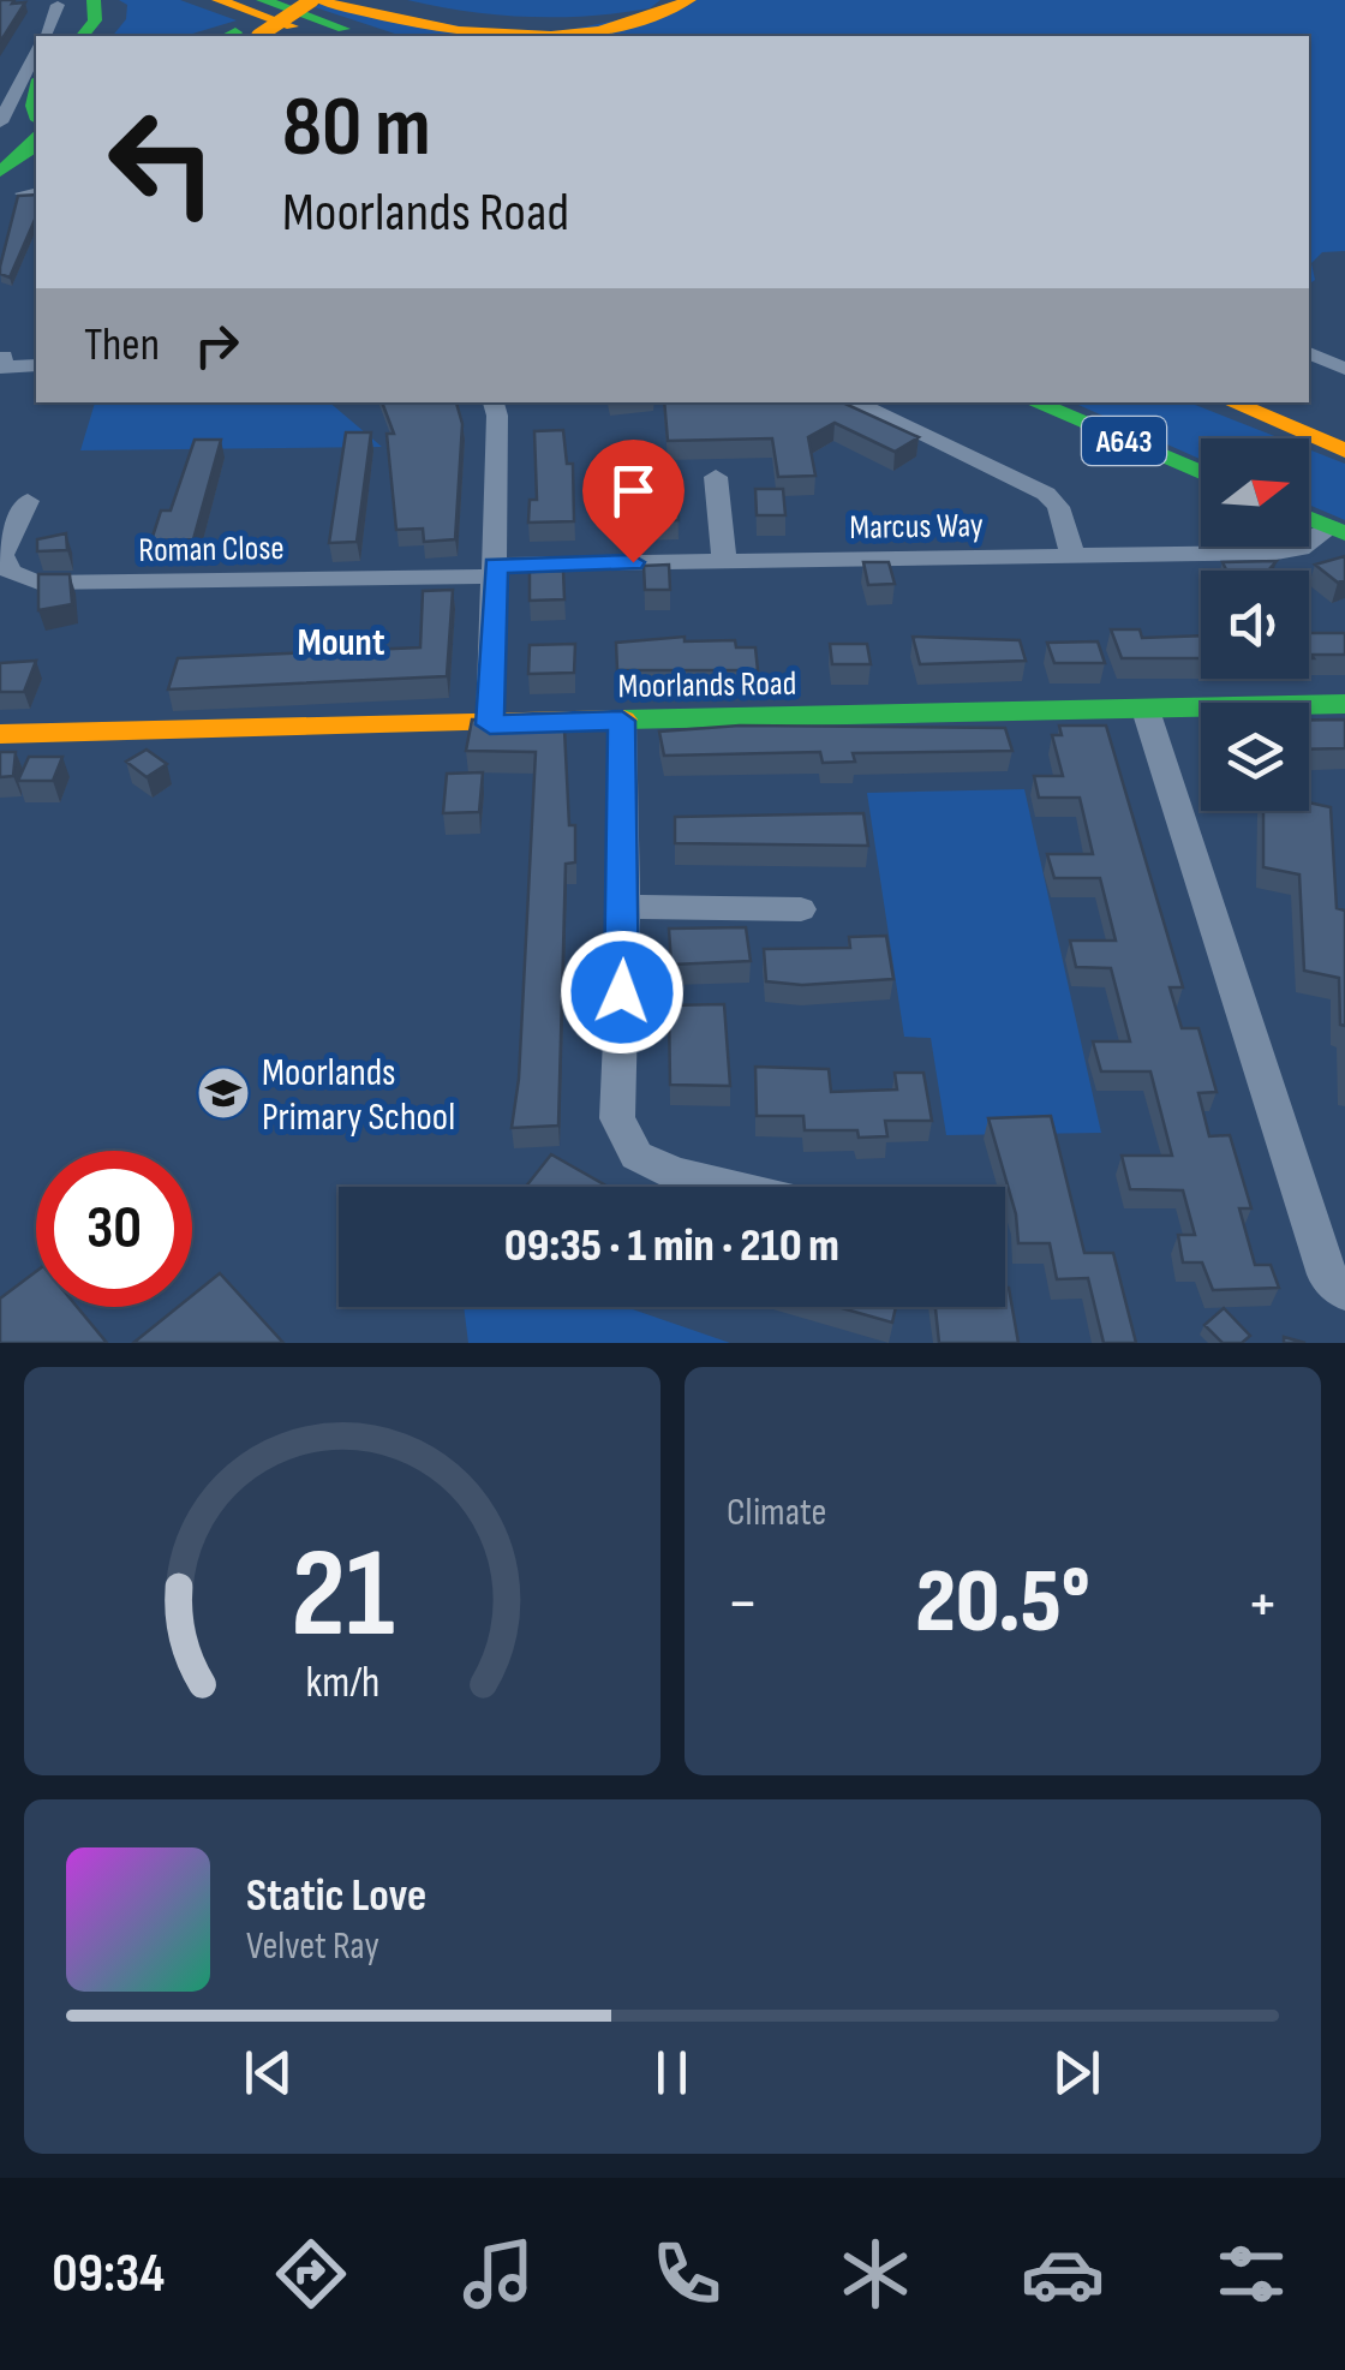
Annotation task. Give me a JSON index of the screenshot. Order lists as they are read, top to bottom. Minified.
{"streets":{"main road":["A643","Moorlands Road"],"street":["Marcus Way","Roman Close"]},"crossings":[["Marcus Way","Roman Close"]],"districts":["Mount"],"places":{"school or university":["Moorlands Primary School"]},"north":"right","page":{"turn":["80 m","Moorlands Road"],"then":"Then","limit":"30","trip":"09:35 · 1 min · 210 m","tile":"Climate","heat":["−","20.5°","+"],"song":["Static Love","Velvet Ray"],"tabs":"09:34","gauge":["21","km/h"]}}
